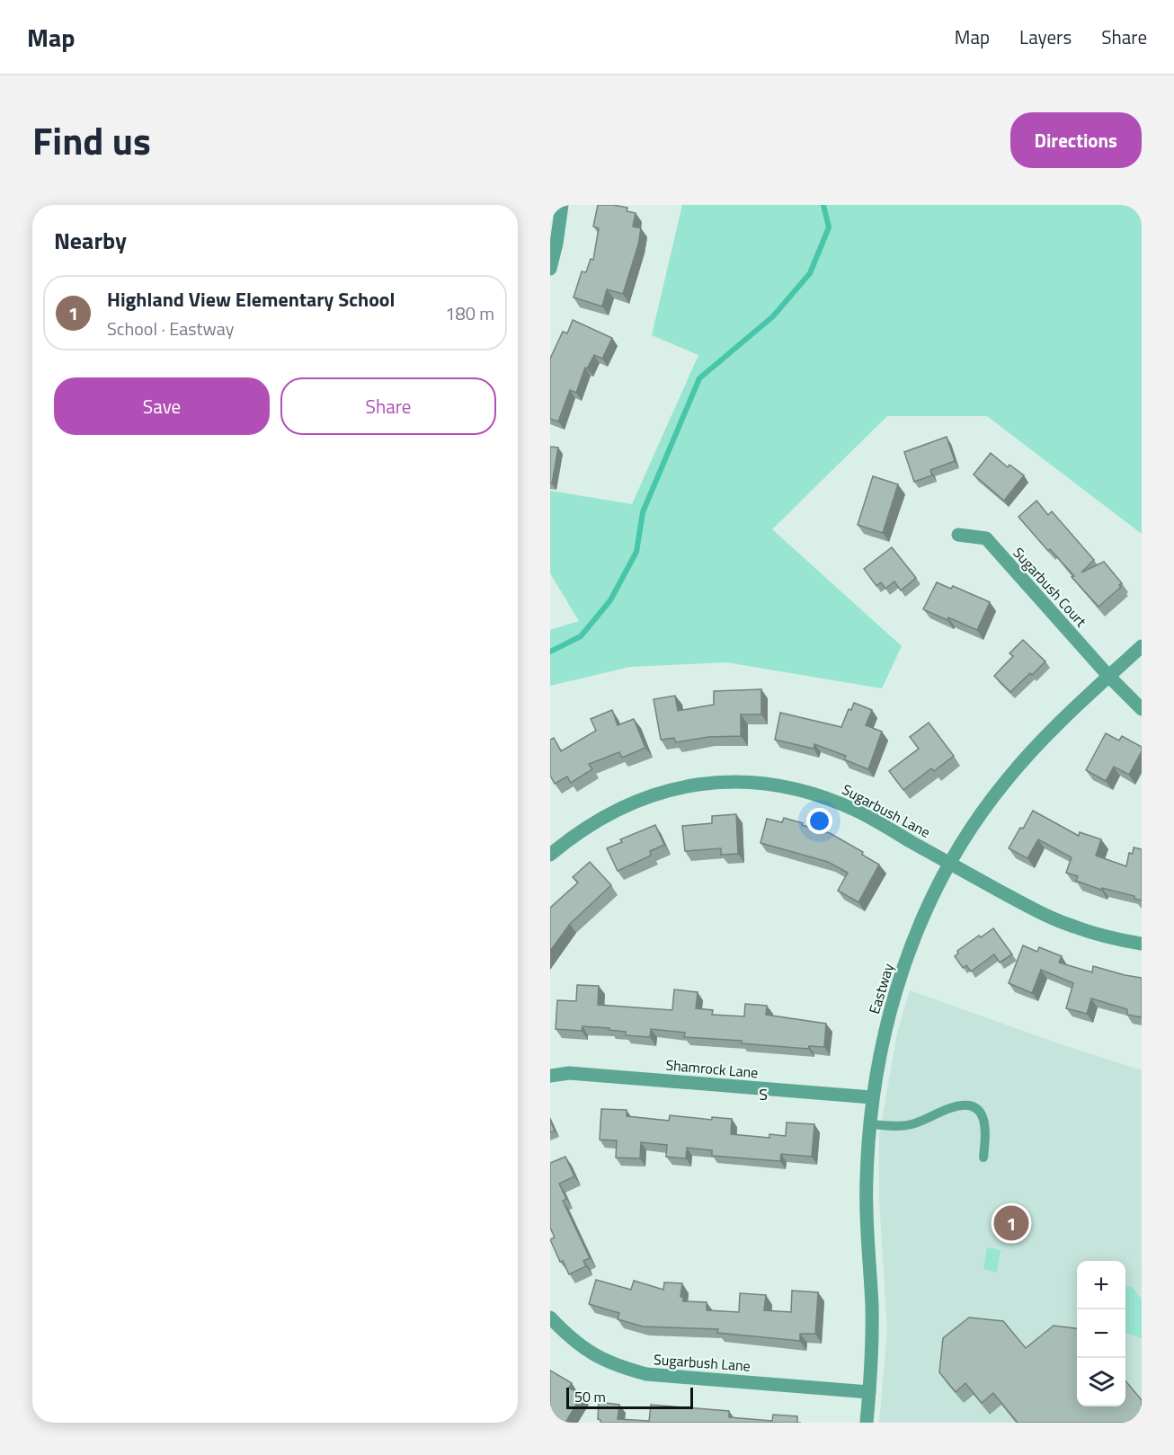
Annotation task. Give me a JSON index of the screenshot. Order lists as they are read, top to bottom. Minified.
{"streets":{"street":["Sugarbush Court","Sugarbush Lane","Eastway","Shamrock Lane"]},"crossings":[["Sugarbush Court","Eastway"],["Sugarbush Lane","Eastway"],["Eastway","Shamrock Lane"]],"districts":["S"],"scale_bar":"50 m","page":{"header":"Map","nav":["Map","Layers","Share"],"title":"Find us","buttons":["Directions",["Save","Share"]],"heading":"Nearby","list":[{"mark":"1","name":"Highland View Elementary School","note":"School · Eastway","value":"180 m"}],"pins":"1","map_buttons":["+","−"],"scale":"50 m"}}
